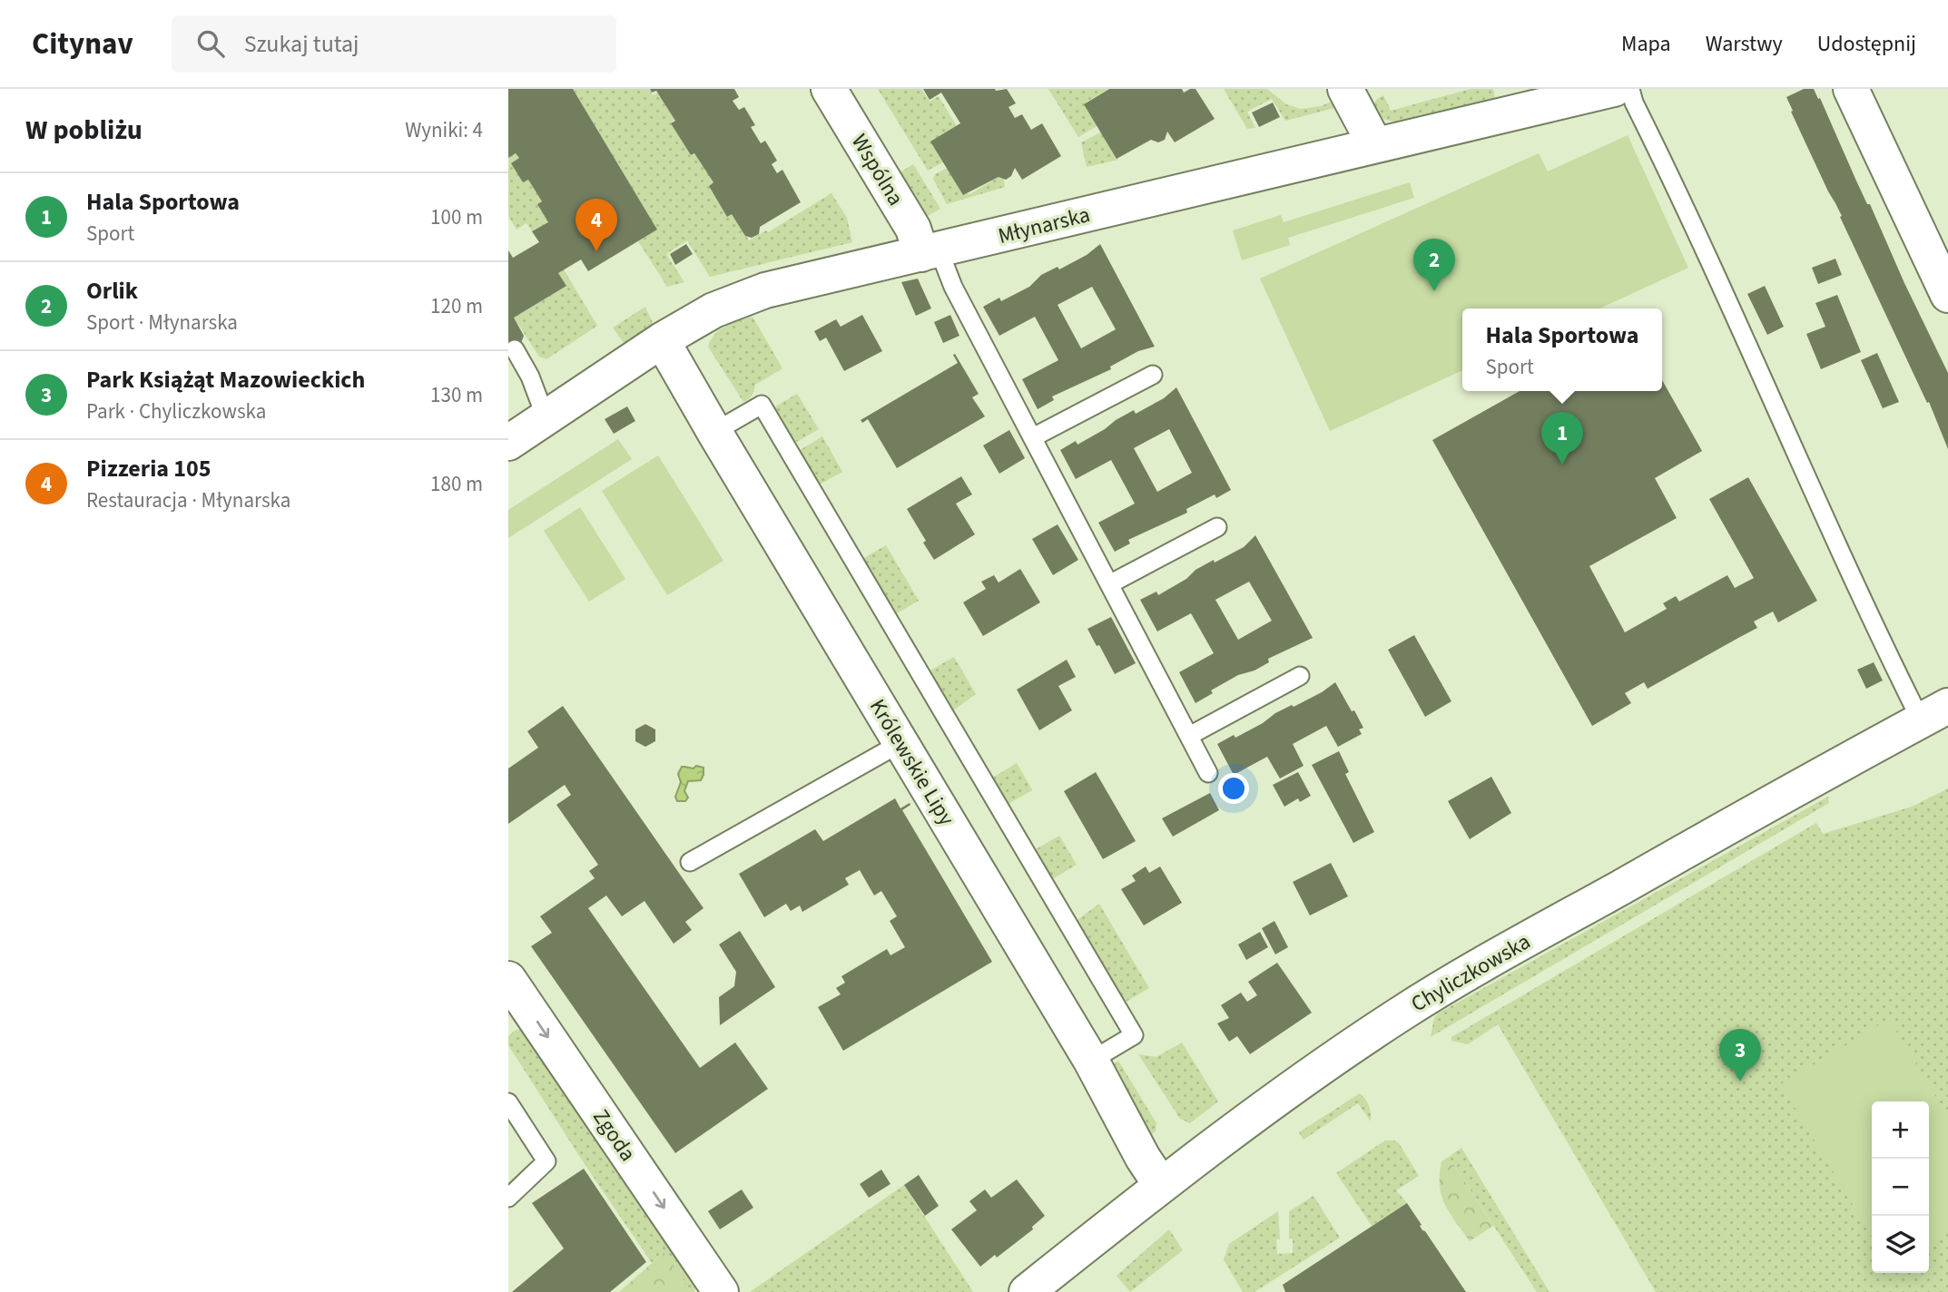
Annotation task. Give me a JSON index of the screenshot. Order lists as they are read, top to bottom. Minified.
{"streets":{"street":["Wspólna","Młynarska","Królewskie Lipy","Chyliczkowska","Zgoda"]},"crossings":[["Wspólna","Młynarska"],["Młynarska","Królewskie Lipy"],["Królewskie Lipy","Chyliczkowska"]],"one_way":["Zgoda"],"page":{"header":"Citynav","search":"Szukaj tutaj","nav":["Mapa","Warstwy","Udostępnij"],"heading":["W pobliżu","Wyniki: 4"],"list":[{"mark":"1","name":"Hala Sportowa","note":"Sport","value":"100 m"},{"mark":"2","name":"Orlik","note":"Sport · Młynarska","value":"120 m"},{"mark":"3","name":"Park Książąt Mazowieckich","note":"Park · Chyliczkowska","value":"130 m"},{"mark":"4","name":"Pizzeria 105","note":"Restauracja · Młynarska","value":"180 m"}],"pins":["4","2","1","3"],"popup":["Hala Sportowa","Sport"],"map_buttons":["+","−"]}}
